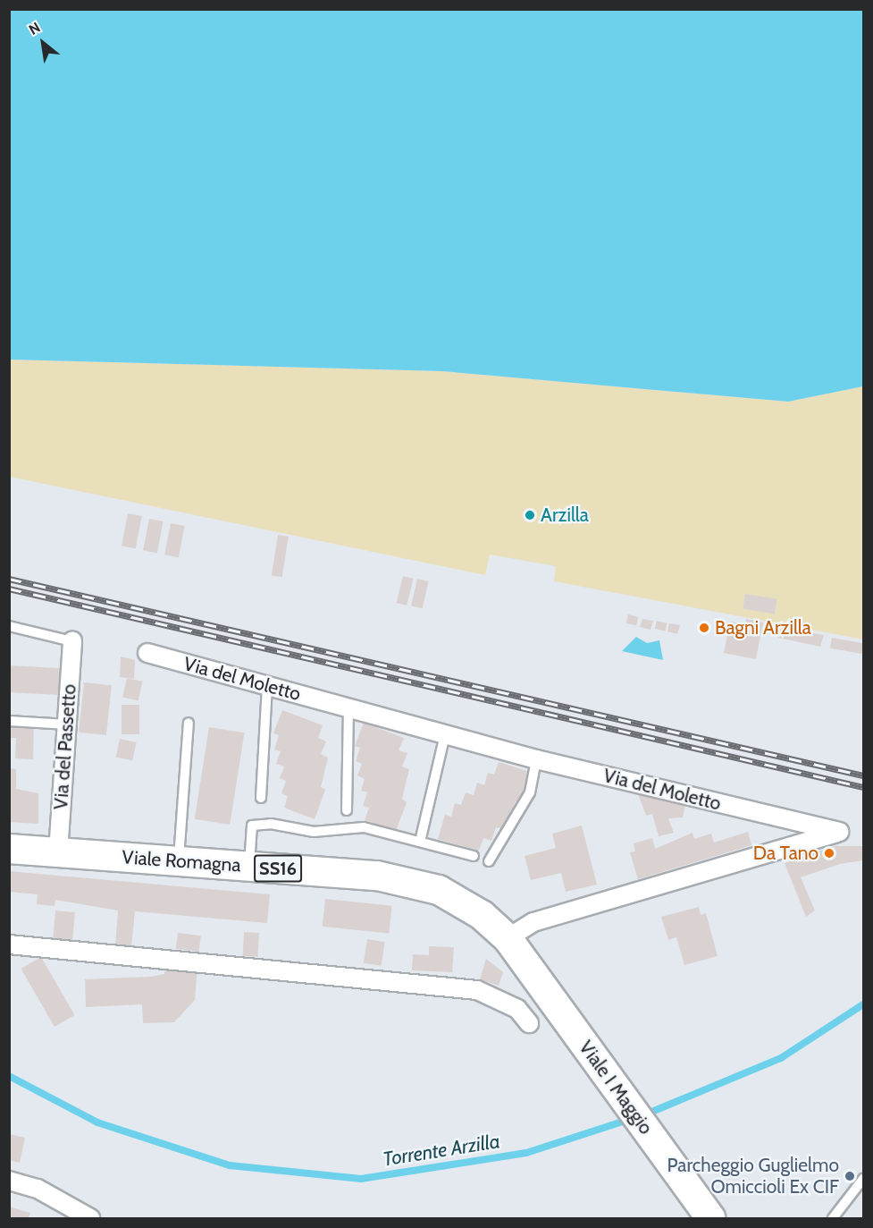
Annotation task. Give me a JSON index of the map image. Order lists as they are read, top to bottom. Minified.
{"streets":{"main road":["Viale Romagna","SS16","Viale I Maggio"],"street":["Via del Moletto","Via del Passetto"]},"crossings":[["Via del Moletto","Viale Romagna"],["Via del Moletto","Viale I Maggio"],["Via del Passetto","Viale Romagna"],["Viale Romagna","Viale I Maggio"]],"water":["Torrente Arzilla"],"places":["Arzilla","Bagni Arzilla","Da Tano","Parcheggio Guglielmo Omiccioli Ex CIF"],"north":"top left"}
